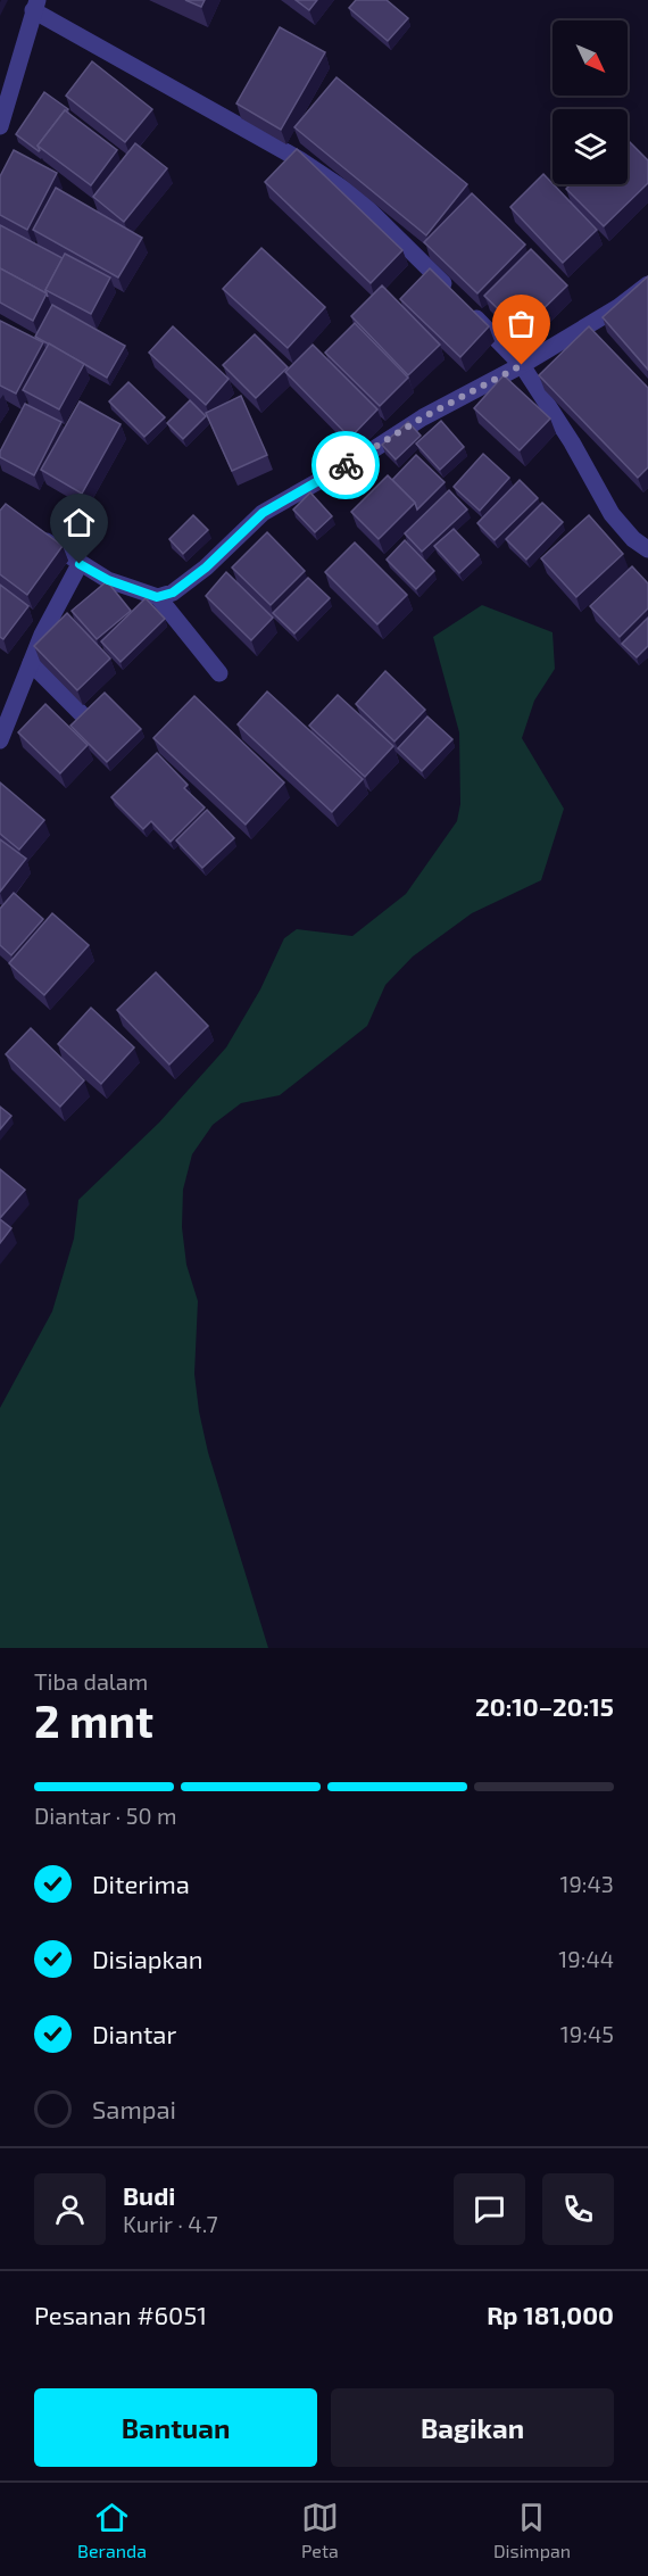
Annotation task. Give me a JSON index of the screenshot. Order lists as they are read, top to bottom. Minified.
{"north":"bottom right","page":{"heading":["2 mnt","Tiba dalam","20:10–20:15"],"panel":["Budi","Kurir · 4.7","Pesanan #6051","Rp 181,000"],"bar":"Diantar · 50 m","list":[["Diterima","19:43"],["Disiapkan","19:44"],["Diantar","19:45"],"Sampai"],"buttons":["Bantuan","Bagikan"],"tabs":["Beranda","Peta","Disimpan"]}}
